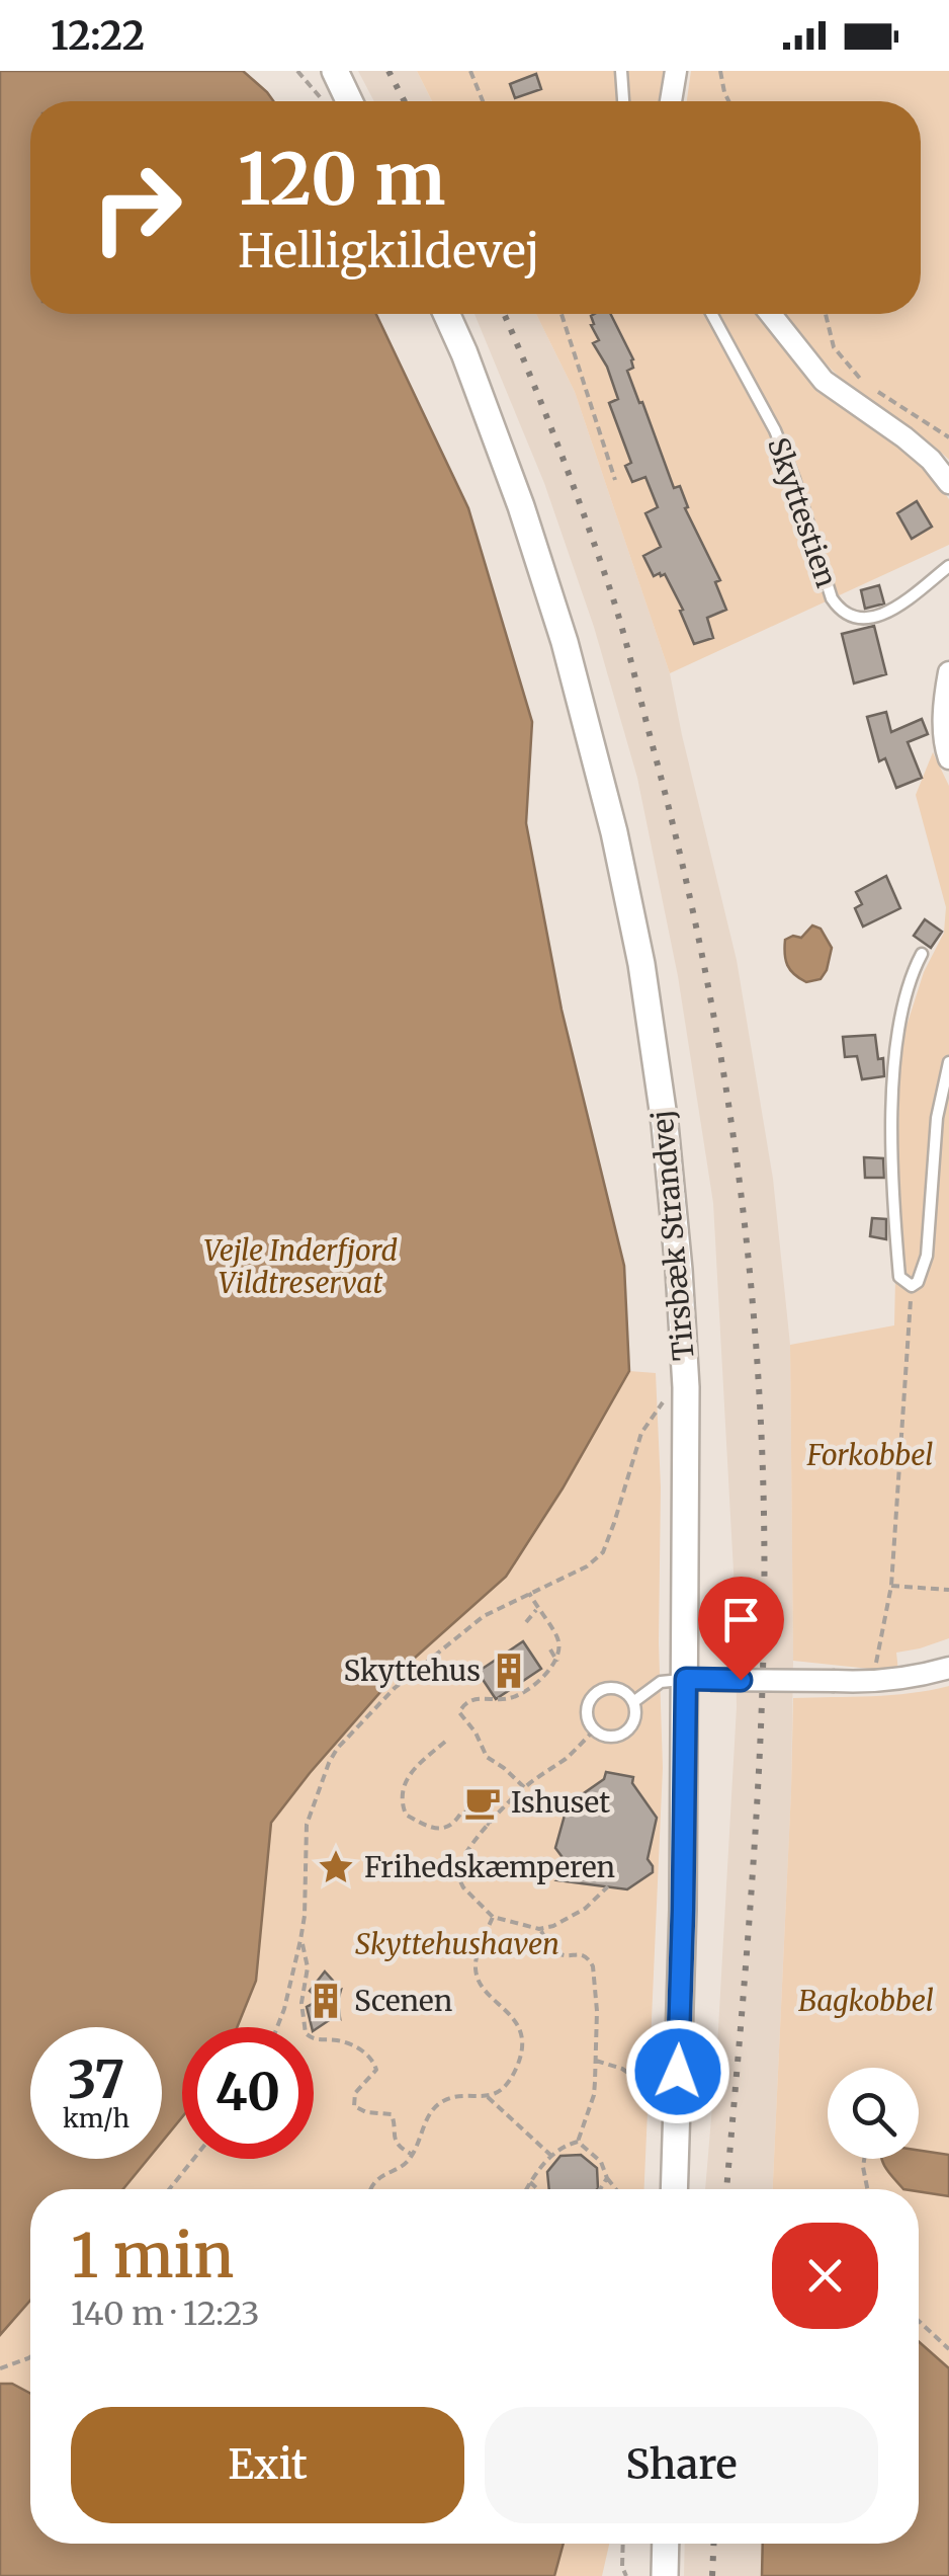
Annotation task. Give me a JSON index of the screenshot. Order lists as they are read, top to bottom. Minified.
{"streets":{"street":["Tirsbæk Strandvej"],"lane":["Skyttestien"]},"parks":["Vejle Inderfjord Vildtreservat","Forkobbel","Skyttehushaven","Bagkobbel"],"places":{"building":["Skyttehus","Scenen"],"cafe":["Ishuset"],"place":["Frihedskæmperen"]},"page":{"status":"12:22","turn":["120 m","Helligkildevej"],"speed":"37 km/h","limit":"40","heading":["1 min","140 m · 12:23"],"buttons":["Exit","Share"]}}
